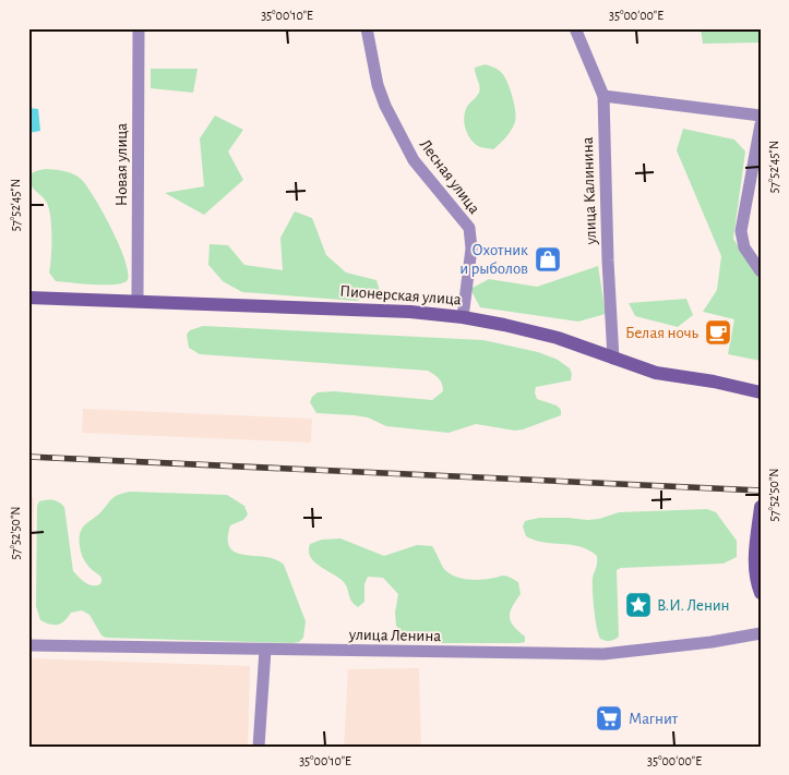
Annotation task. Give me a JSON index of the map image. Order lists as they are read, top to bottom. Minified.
{"streets":{"street":["Новая улица","Лесная улица","улица Калинина","Пионерская улица","улица Ленина"]},"crossings":[["Новая улица","Пионерская улица"],["Лесная улица","Пионерская улица"],["улица Калинина","Пионерская улица"]],"places":{"shop":["Охотник и рыболов"],"cafe":["Белая ночь"],"place":["В.И. Ленин"],"supermarket":["Магнит"]},"coordinates":["35°00'10\"E","35°00'00\"E","57°52'45\"N","57°52'50\"N"]}
